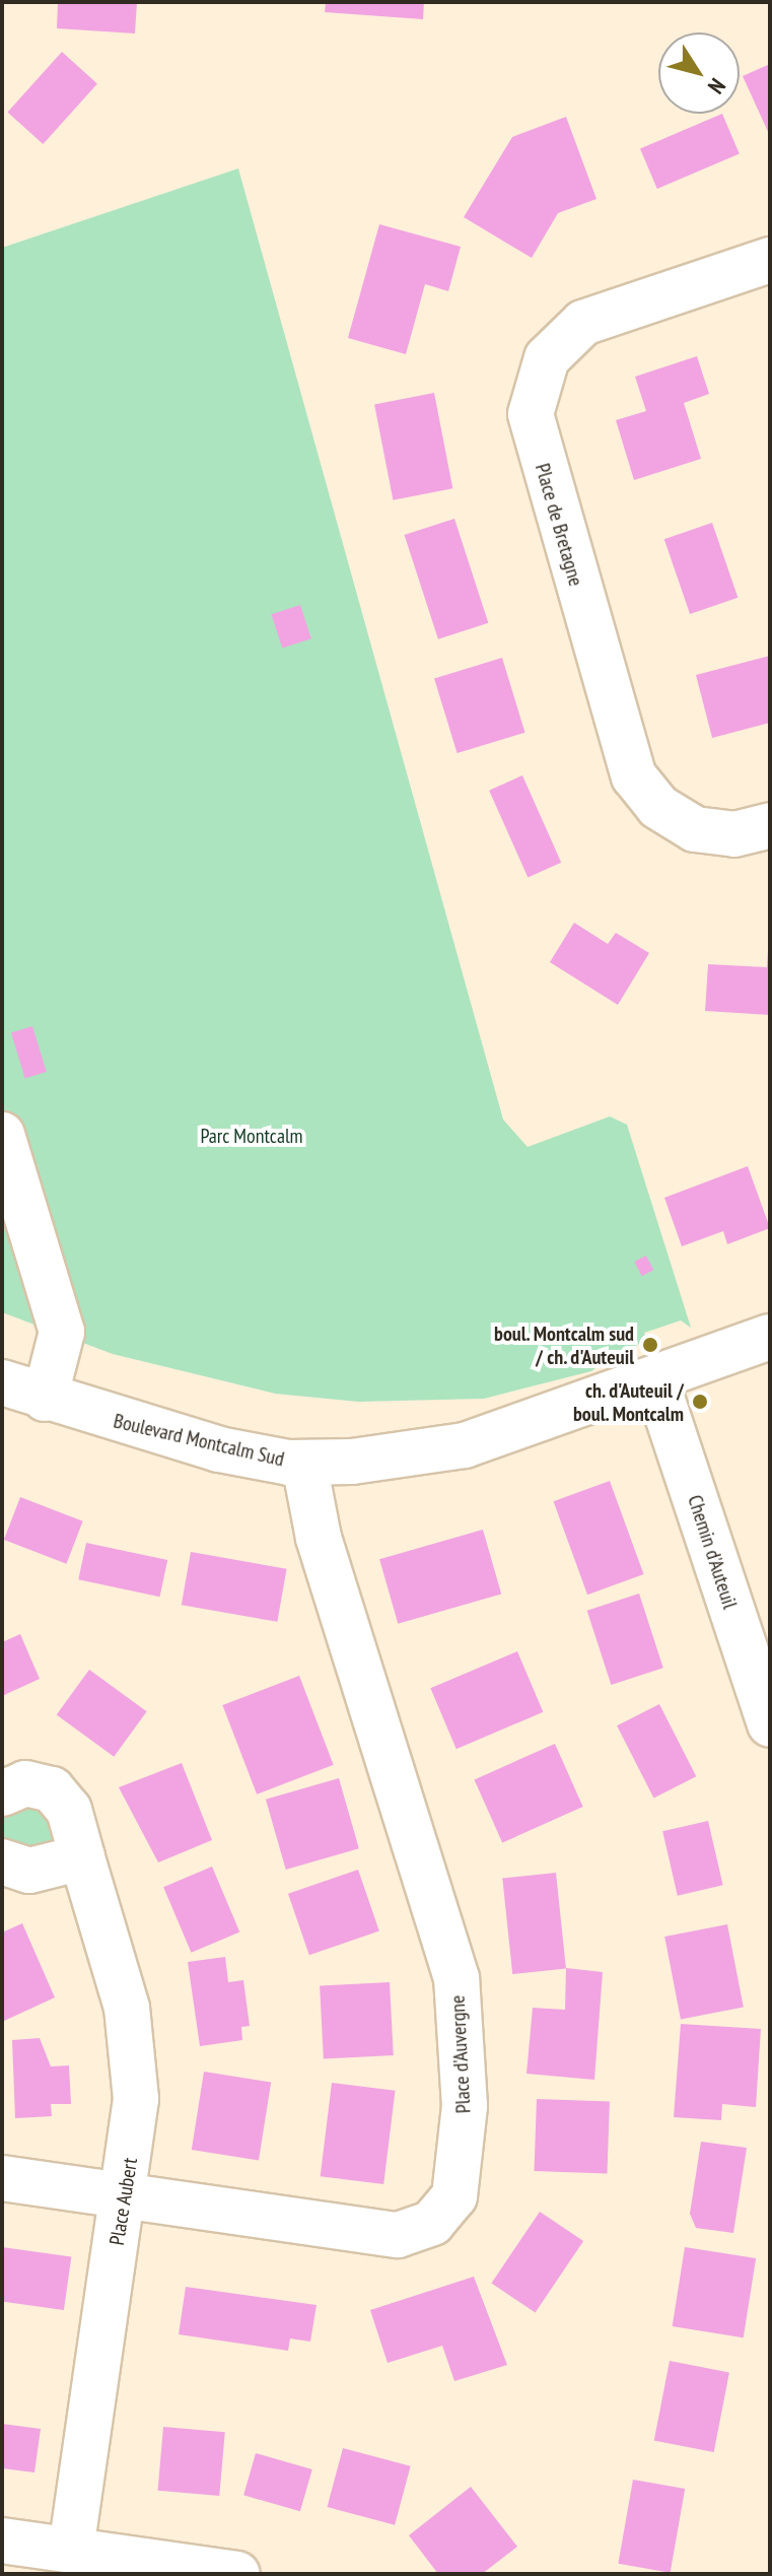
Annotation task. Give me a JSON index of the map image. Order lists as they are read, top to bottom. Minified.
{"streets":{"street":["Place de Bretagne","Boulevard Montcalm Sud","Chemin d'Auteuil","Place d'Auvergne","Place Aubert"]},"crossings":[["Boulevard Montcalm Sud","Chemin d'Auteuil"],["Boulevard Montcalm Sud","Place d'Auvergne"],["Place d'Auvergne","Place Aubert"]],"parks":["Parc Montcalm"],"places":["boul. Montcalm sud / ch. d'Auteuil","ch. d'Auteuil / boul. Montcalm"],"north":"bottom right"}
